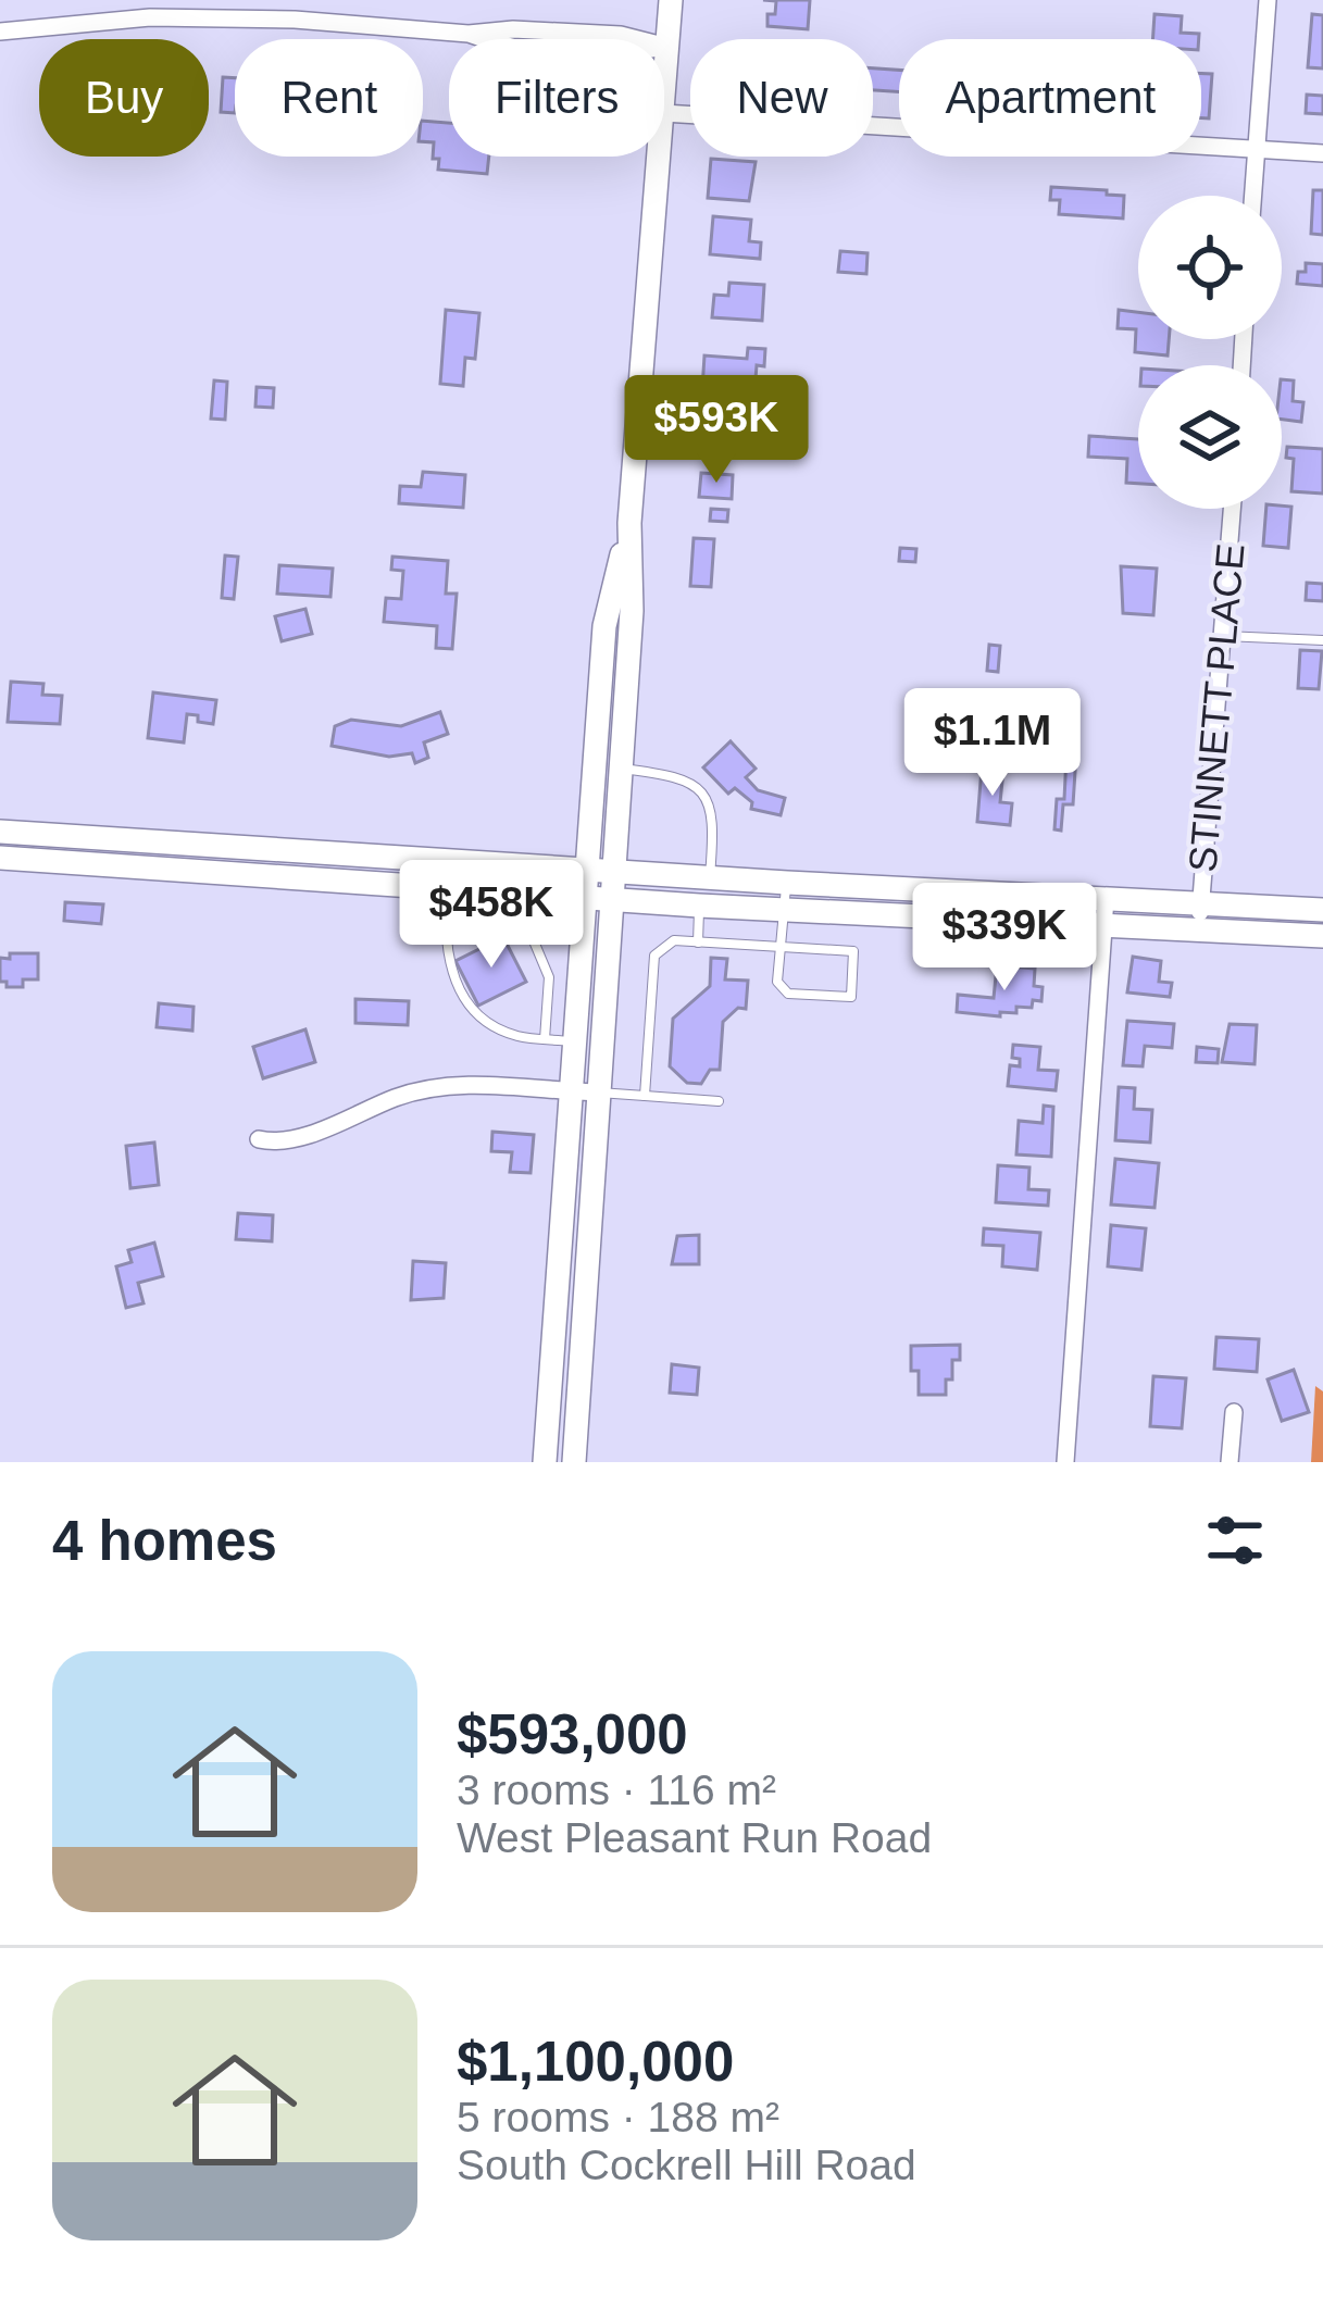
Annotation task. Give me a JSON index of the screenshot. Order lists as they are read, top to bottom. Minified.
{"streets":{"street":["STINNETT PLACE"]},"page":{"chip":["Buy","Rent","Filters","New","Apartment"],"price":["$593K","$1.1M","$458K","$339K"],"heading":"4 homes","list":[{"name":"$593,000","note":"3 rooms · 116 m² · West Pleasant Run Road"},{"name":"$1,100,000","note":"5 rooms · 188 m² · South Cockrell Hill Road"}]}}
